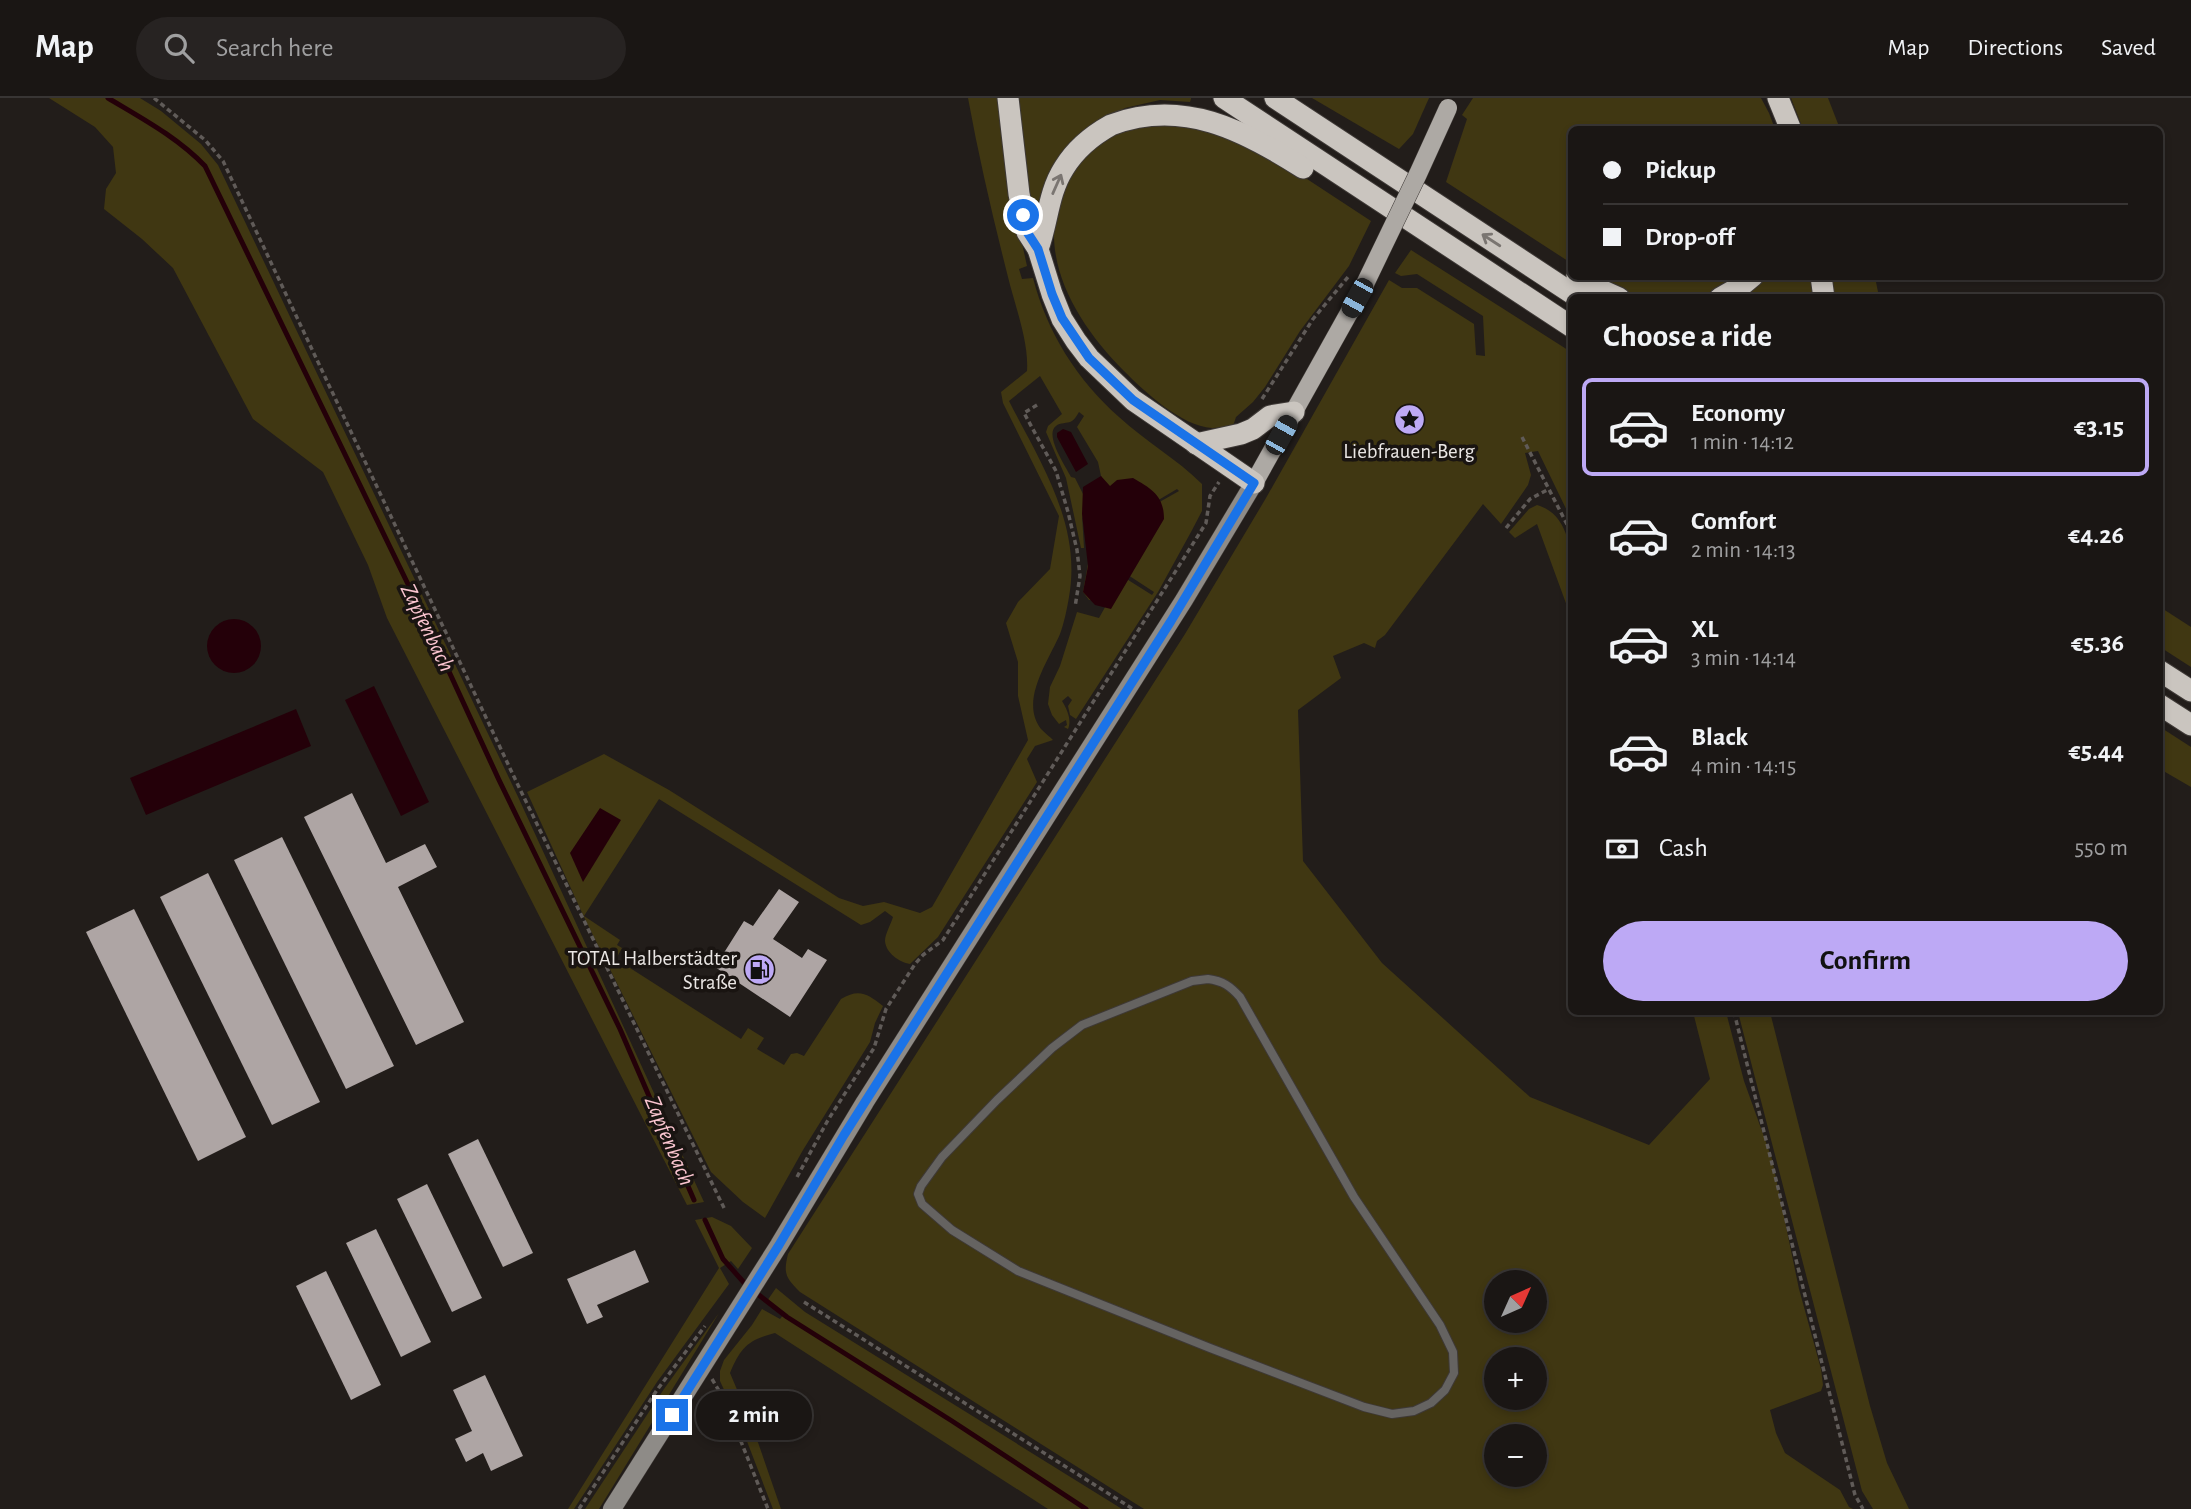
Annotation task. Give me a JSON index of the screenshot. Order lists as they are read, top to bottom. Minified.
{"water":["Zapfenbach"],"places":{"place":["Liebfrauen-Berg"],"fuel station":["TOTAL Halberstädter Straße"]},"north":"top right","page":{"header":"Map","search":"Search here","nav":["Map","Directions","Saved"],"banner":["Pickup","Drop-off"],"heading":"Choose a ride","list":[{"name":"Economy","note":"1 min · 14:12","value":"€3.15"},{"name":"Comfort","note":"2 min · 14:13","value":"€4.26"},{"name":"XL","note":"3 min · 14:14","value":"€5.36"},{"name":"Black","note":"4 min · 14:15","value":"€5.44"}],"pay":["Cash","550 m"],"buttons":"Confirm","map_buttons":["+","−"],"bubble":"2 min"}}
